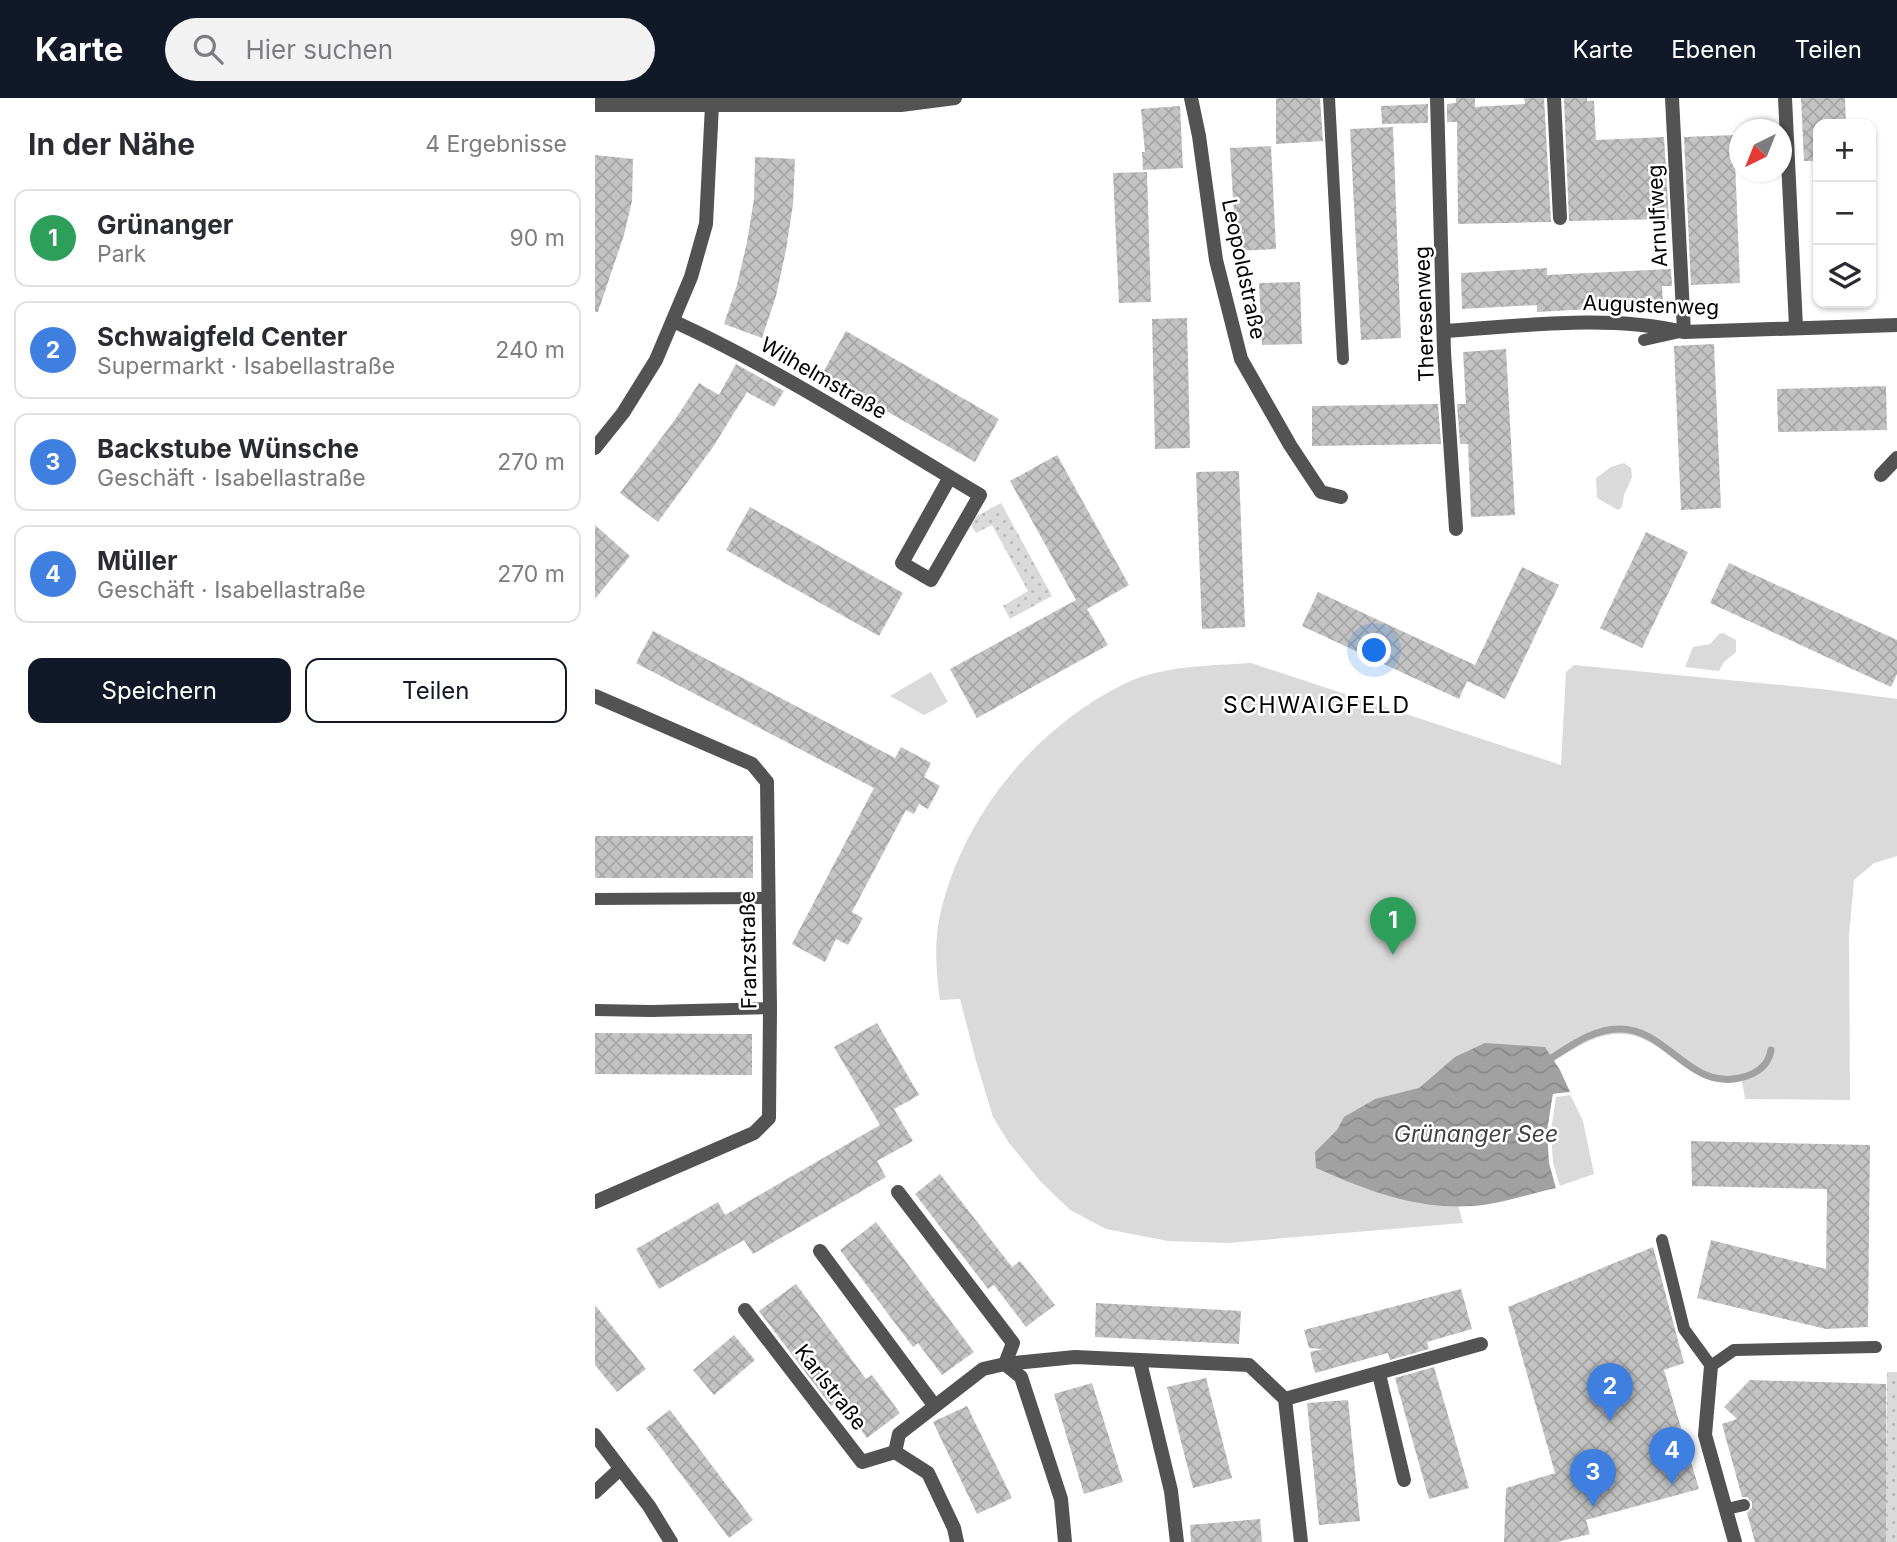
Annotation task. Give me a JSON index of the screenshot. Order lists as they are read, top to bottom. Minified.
{"streets":{"street":["Arnulfweg","Leopoldstraße","Augustenweg","Theresenweg","Wilhelmstraße","Franzstraße","Karlstraße"]},"crossings":[["Arnulfweg","Augustenweg"],["Augustenweg","Theresenweg"]],"districts":["SCHWAIGFELD"],"water":["Grünanger See"],"north":"bottom left","page":{"header":"Karte","search":"Hier suchen","nav":["Karte","Ebenen","Teilen"],"heading":["In der Nähe","4 Ergebnisse"],"map_buttons":["+","−"],"list":[{"mark":"1","name":"Grünanger","note":"Park","value":"90 m"},{"mark":"2","name":"Schwaigfeld Center","note":"Supermarkt · Isabellastraße","value":"240 m"},{"mark":"3","name":"Backstube Wünsche","note":"Geschäft · Isabellastraße","value":"270 m"},{"mark":"4","name":"Müller","note":"Geschäft · Isabellastraße","value":"270 m"}],"buttons":["Speichern","Teilen"],"pins":["1","2","4","3"]}}
